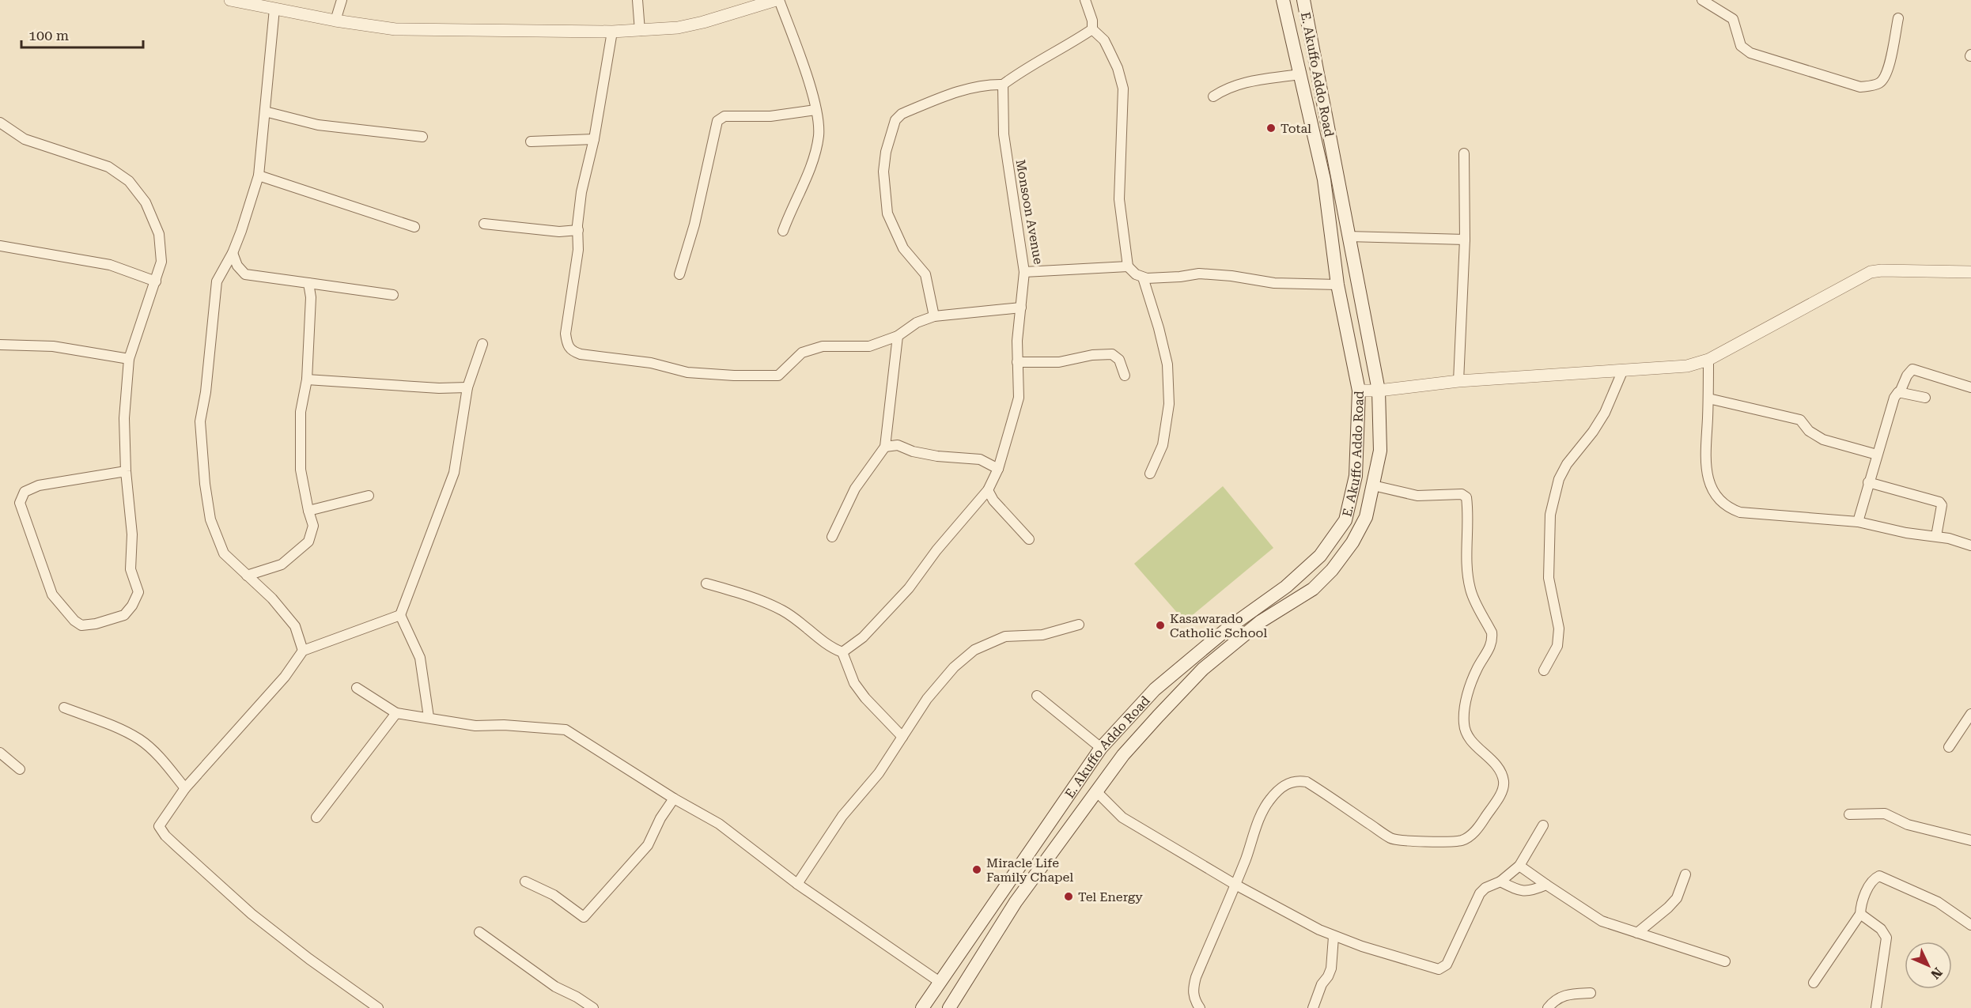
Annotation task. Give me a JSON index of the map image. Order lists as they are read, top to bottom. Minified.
{"streets":{"main road":["E. Akuffo Addo Road"],"street":["Monsoon Avenue"]},"places":["Total","Kasawarado Catholic School","Miracle Life Family Chapel","Tel Energy"],"scale_bar":"100 m","north":"bottom right"}
